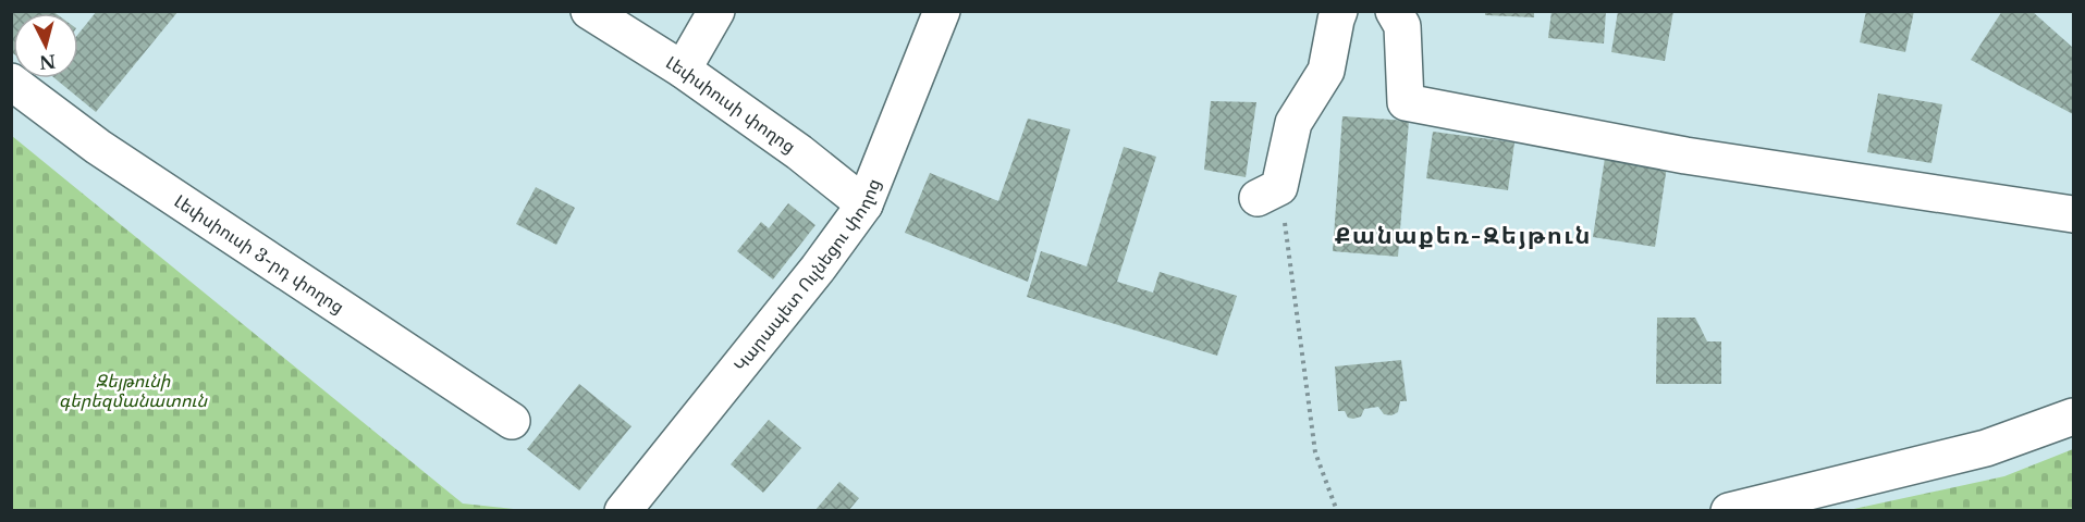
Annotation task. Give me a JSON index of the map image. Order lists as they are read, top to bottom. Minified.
{"streets":{"street":["Լեփսիուսի փողոց","Լեփսիուսի 3-րդ փողոց","Կարապետ Ուլնեցու փողոց"]},"crossings":[["Լեփսիուսի փողոց","Կարապետ Ուլնեցու փողոց"]],"districts":["Քանաքեռ-Զեյթուն"],"parks":["Զեյթունի գերեզմանատուն"],"north":"bottom"}
